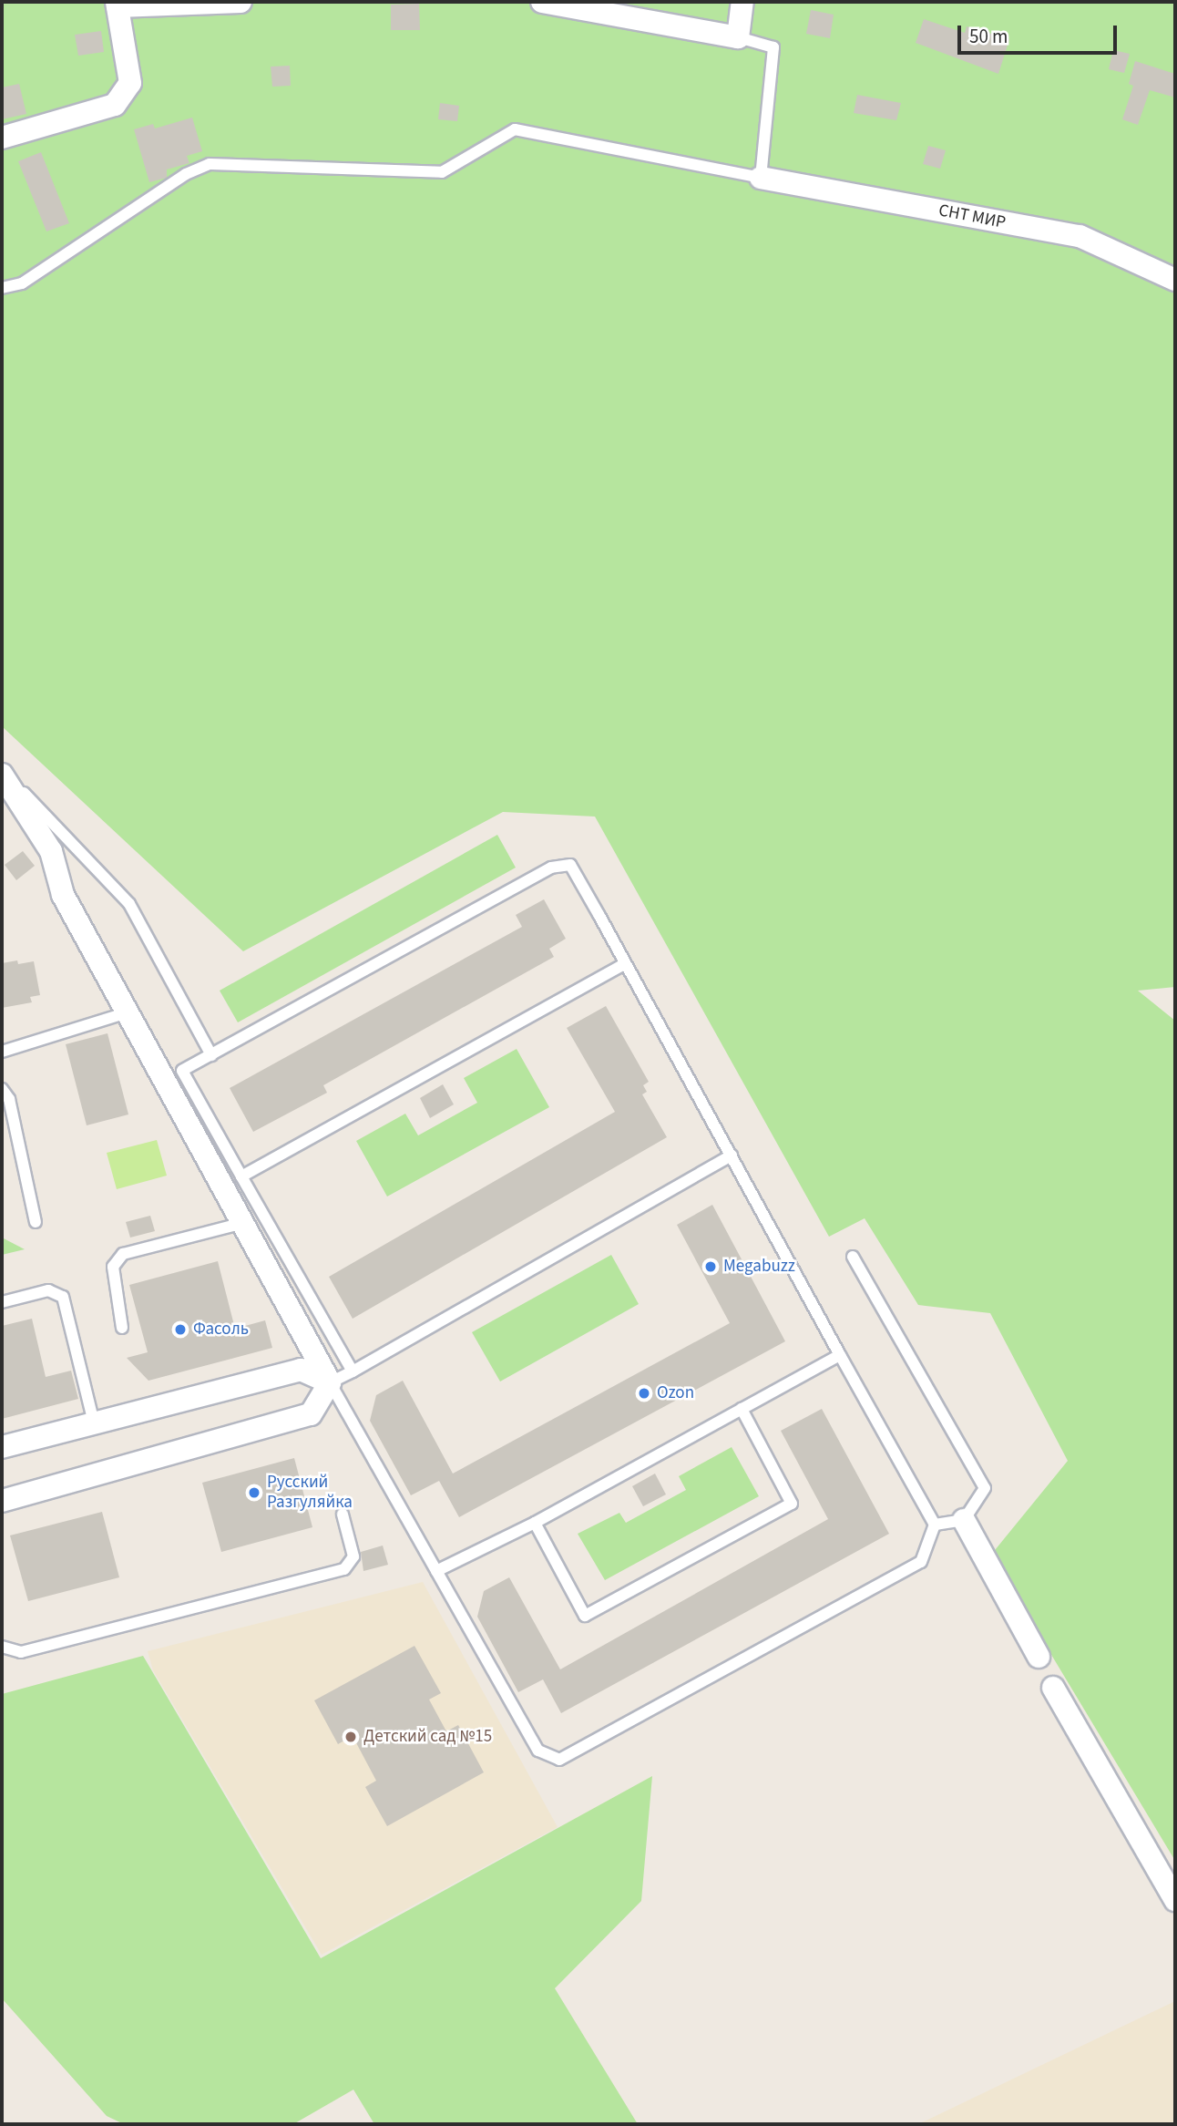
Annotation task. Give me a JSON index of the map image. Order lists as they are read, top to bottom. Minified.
{"streets":{"street":["СНТ МИР"]},"places":["Megabuzz","Фасоль","Ozon","Русский Разгуляйка","Детский сад №15"],"scale_bar":"50 m"}
